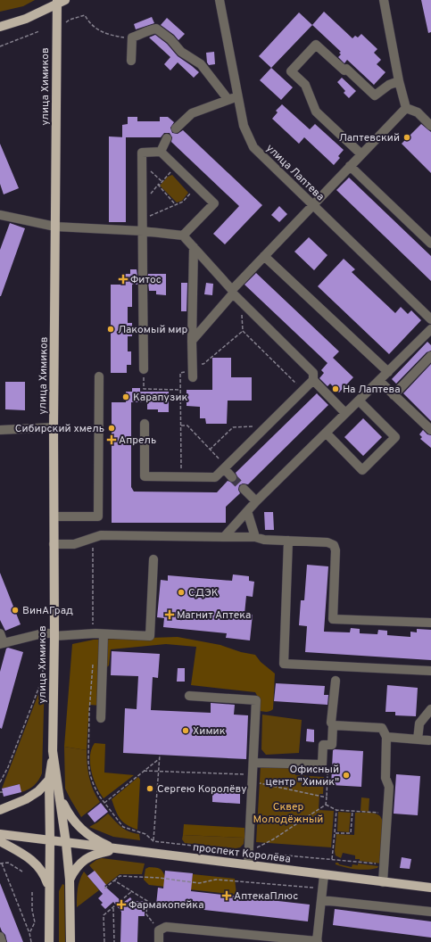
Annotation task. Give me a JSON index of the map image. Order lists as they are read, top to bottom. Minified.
{"streets":{"main road":["улица Химиков","проспект Королёва"],"street":["улица Лаптева"]},"crossings":[["улица Химиков","проспект Королёва"]],"parks":["Сквер Молодёжный"],"places":{"other":["Лаптевский","Лакомый мир","На Лаптева","Карапузик","Сибирский хмель","СДЭК","ВинАГрад","Химик","Офисный центр \"Химик\"","Сергею Королёву"],"health":["Фитос","Апрель","Магнит Аптека","АптекаПлюс","Фармакопейка"]}}
